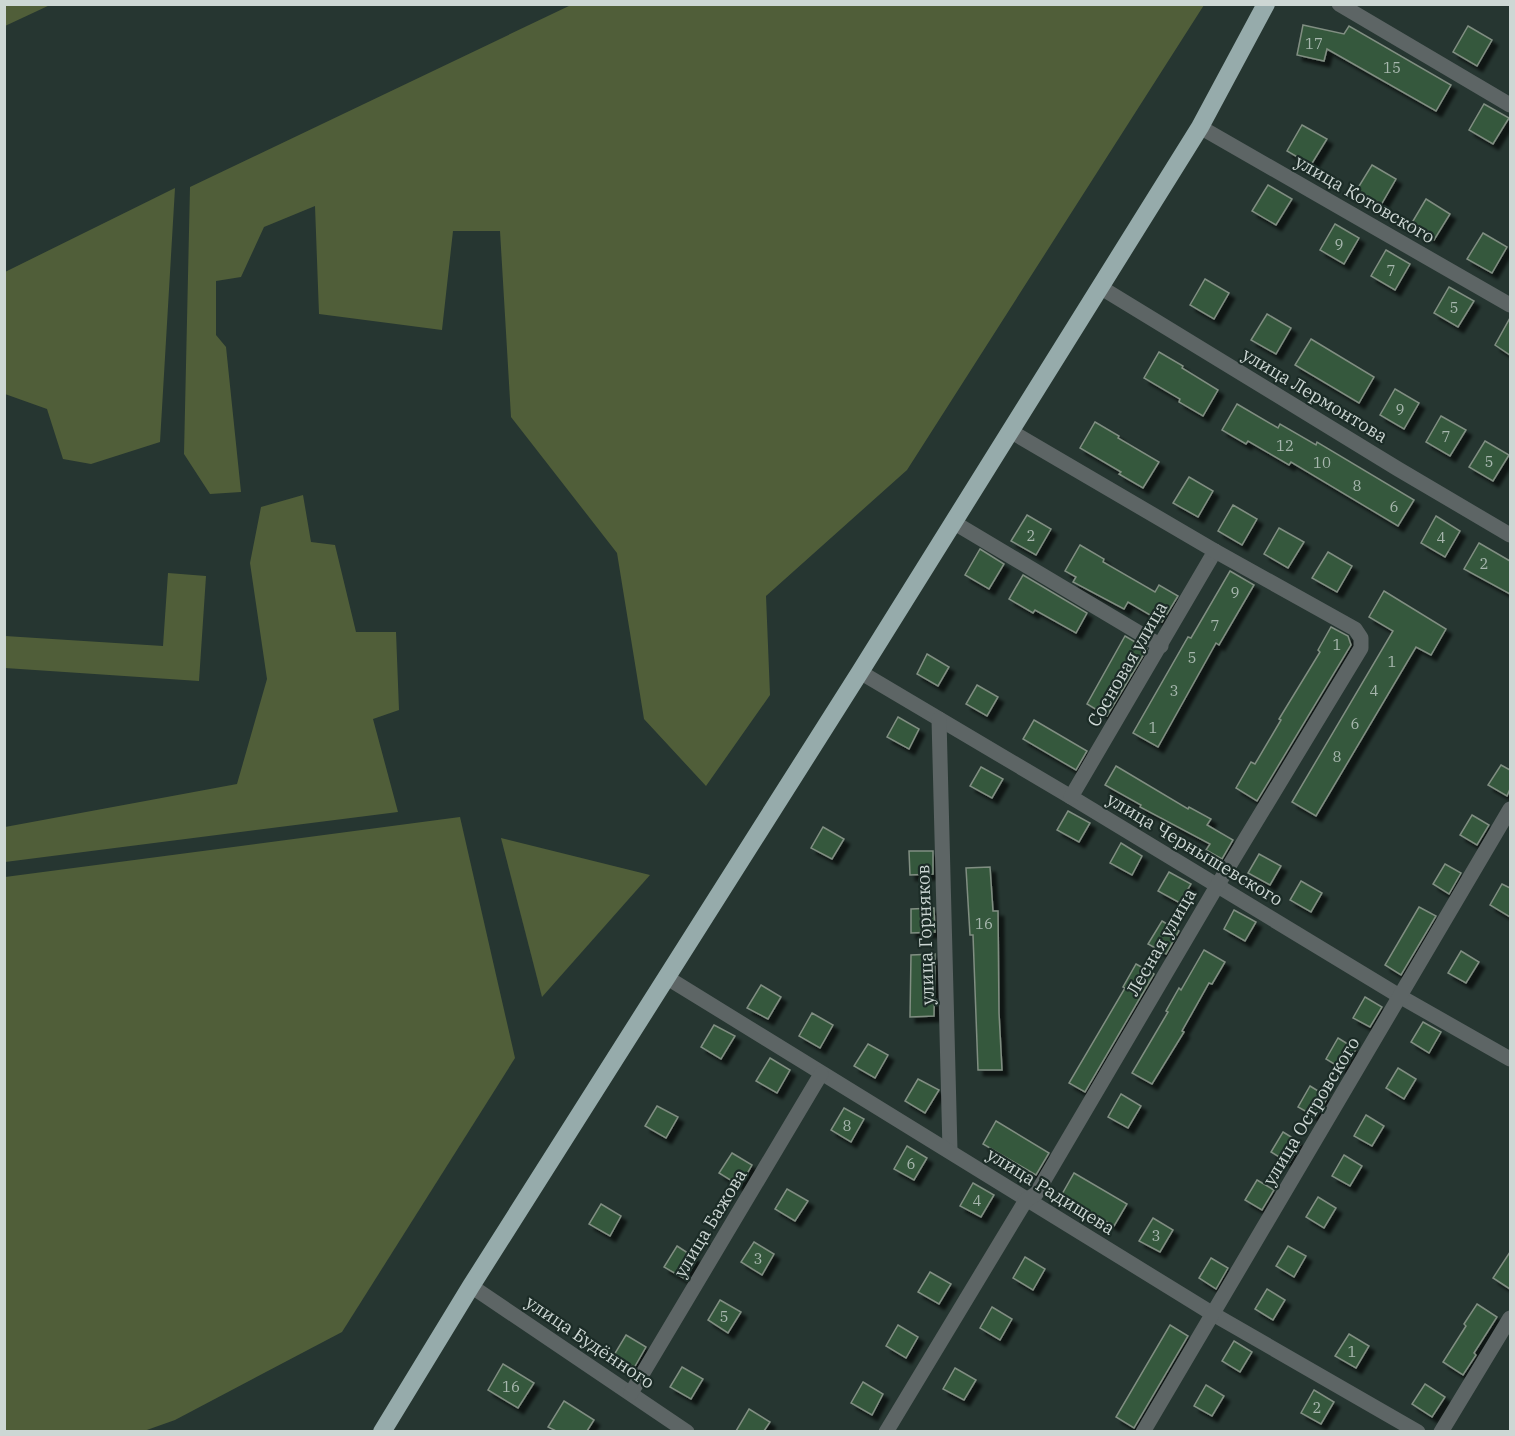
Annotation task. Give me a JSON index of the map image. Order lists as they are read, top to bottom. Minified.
{"streets":{"street":["улица Котовского","улица Лермонтова","Сосновая улица","улица Чернышевского","улица Горняков","Лесная улица","улица Островского","улица Радищева","улица Бажова","улица Будённого"]},"crossings":[["Сосновая улица","улица Чернышевского"],["Сосновая улица","Лесная улица"],["улица Чернышевского","улица Горняков"],["улица Чернышевского","Лесная улица"],["улица Чернышевского","улица Островского"],["улица Горняков","улица Радищева"],["Лесная улица","улица Радищева"],["улица Островского","улица Радищева"],["улица Радищева","улица Бажова"],["улица Бажова","улица Будённого"]],"house_numbers":["17","15","9","7","5","9","7","12","5","10","8","6","2","4","2","9","7","1","5","1","3","4","6","1","8","16","8","6","4","3","3","5","1","16","2"]}
